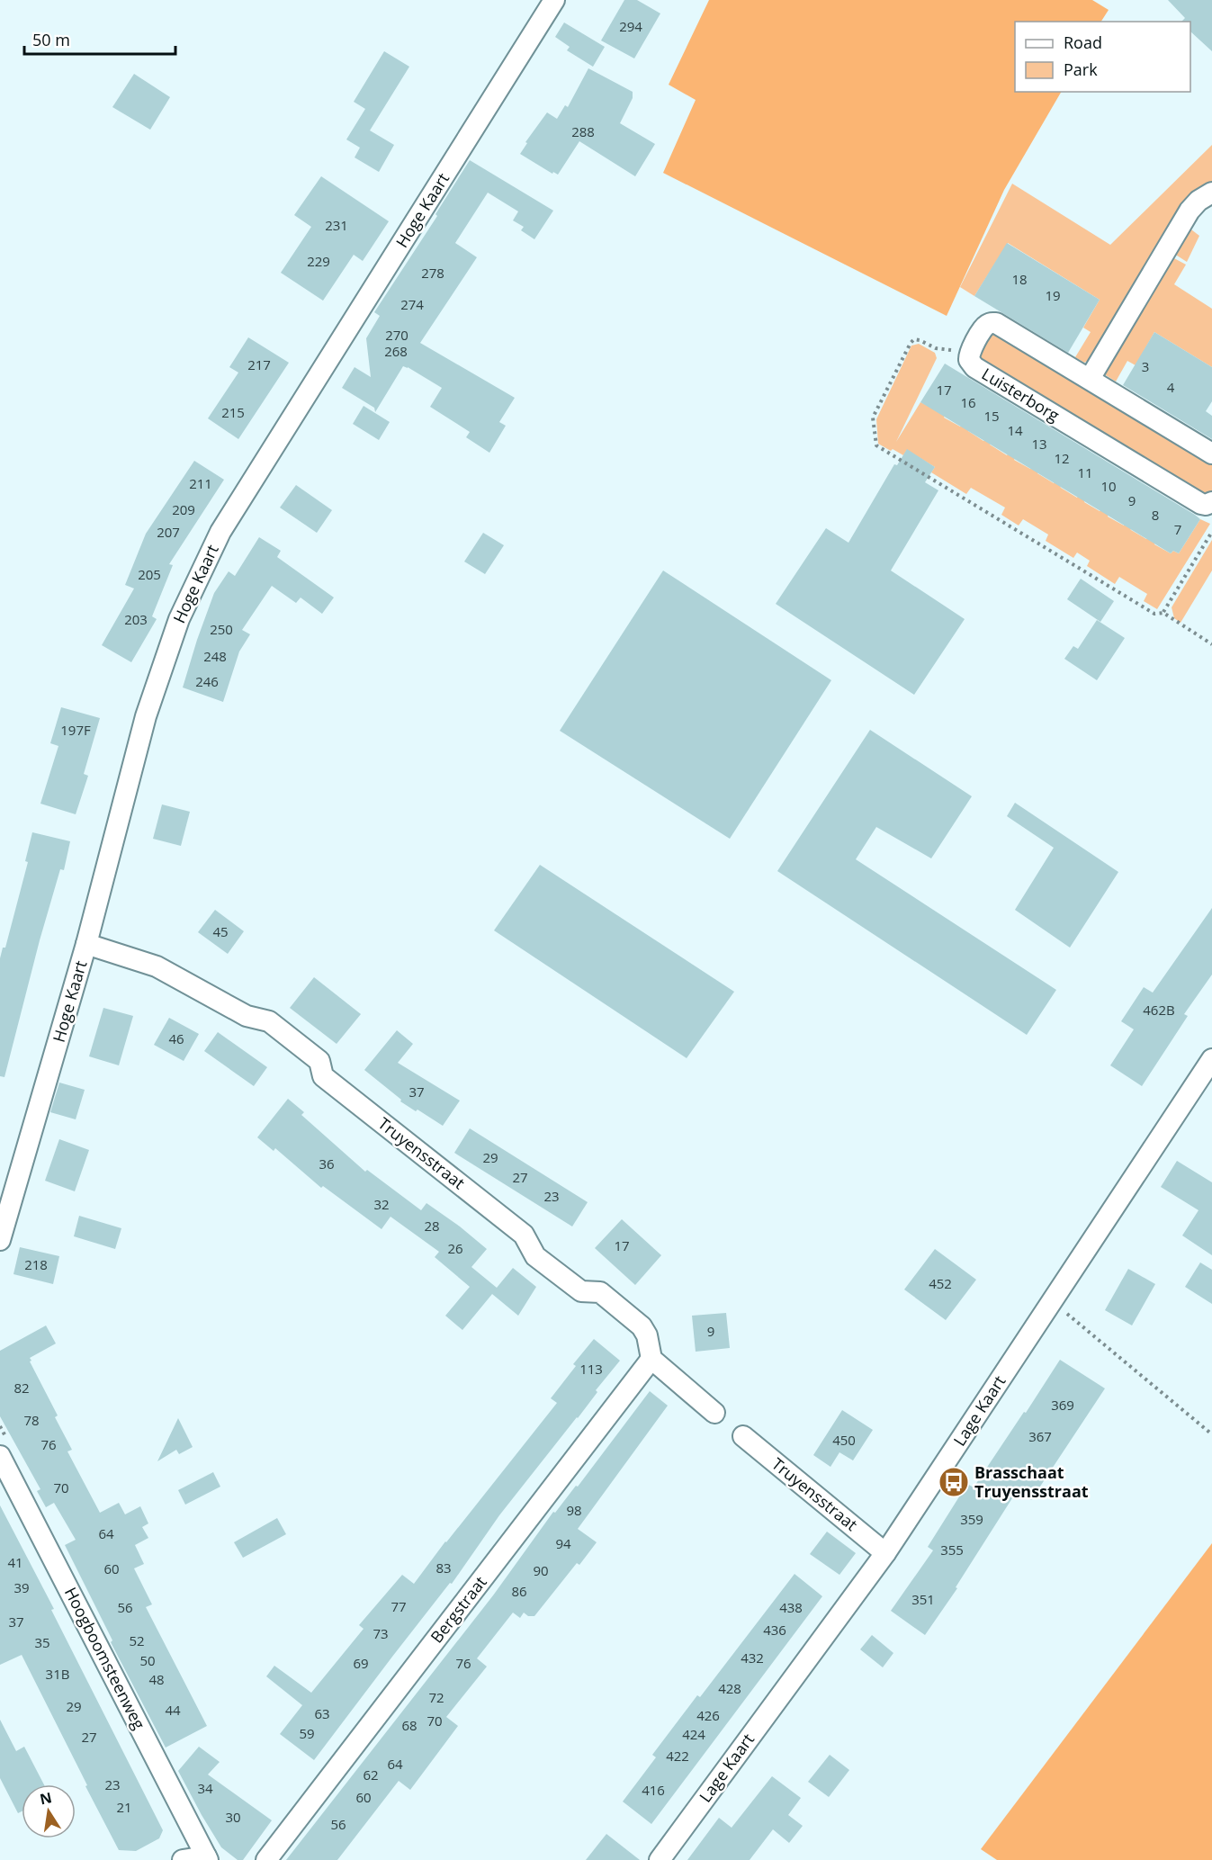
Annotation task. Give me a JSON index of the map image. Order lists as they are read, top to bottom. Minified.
{"streets":{"street":["Hoge Kaart","Luisterborg","Truyensstraat","Lage Kaart","Bergstraat","Hoogboomsteenweg"]},"crossings":[["Hoge Kaart","Truyensstraat"],["Truyensstraat","Lage Kaart"],["Truyensstraat","Bergstraat"]],"places":{"bus stop":["Brasschaat Truyensstraat"]},"house_numbers":["294","288","231","229","278","18","19","274","270","268","217","3","4","17","16","215","15","14","13","12","11","211","10","9","209","8","7","207","205","203","250","248","246","197F","45","462B","46","37","29","36","27","23","32","28","17","26","218","452","9","113","82","369","78","367","450","76","70","98","359","64","94","355","41","83","60","90","39","86","351","77","56","438","37","436","73","52","35","432","50","69","76","31B","48","428","72","29","44","63","426","70","68","59","424","27","422","64","62","23","34","416","60","21","30","56"],"legend":["Road","Park"],"scale_bar":"50 m","north":"top"}
